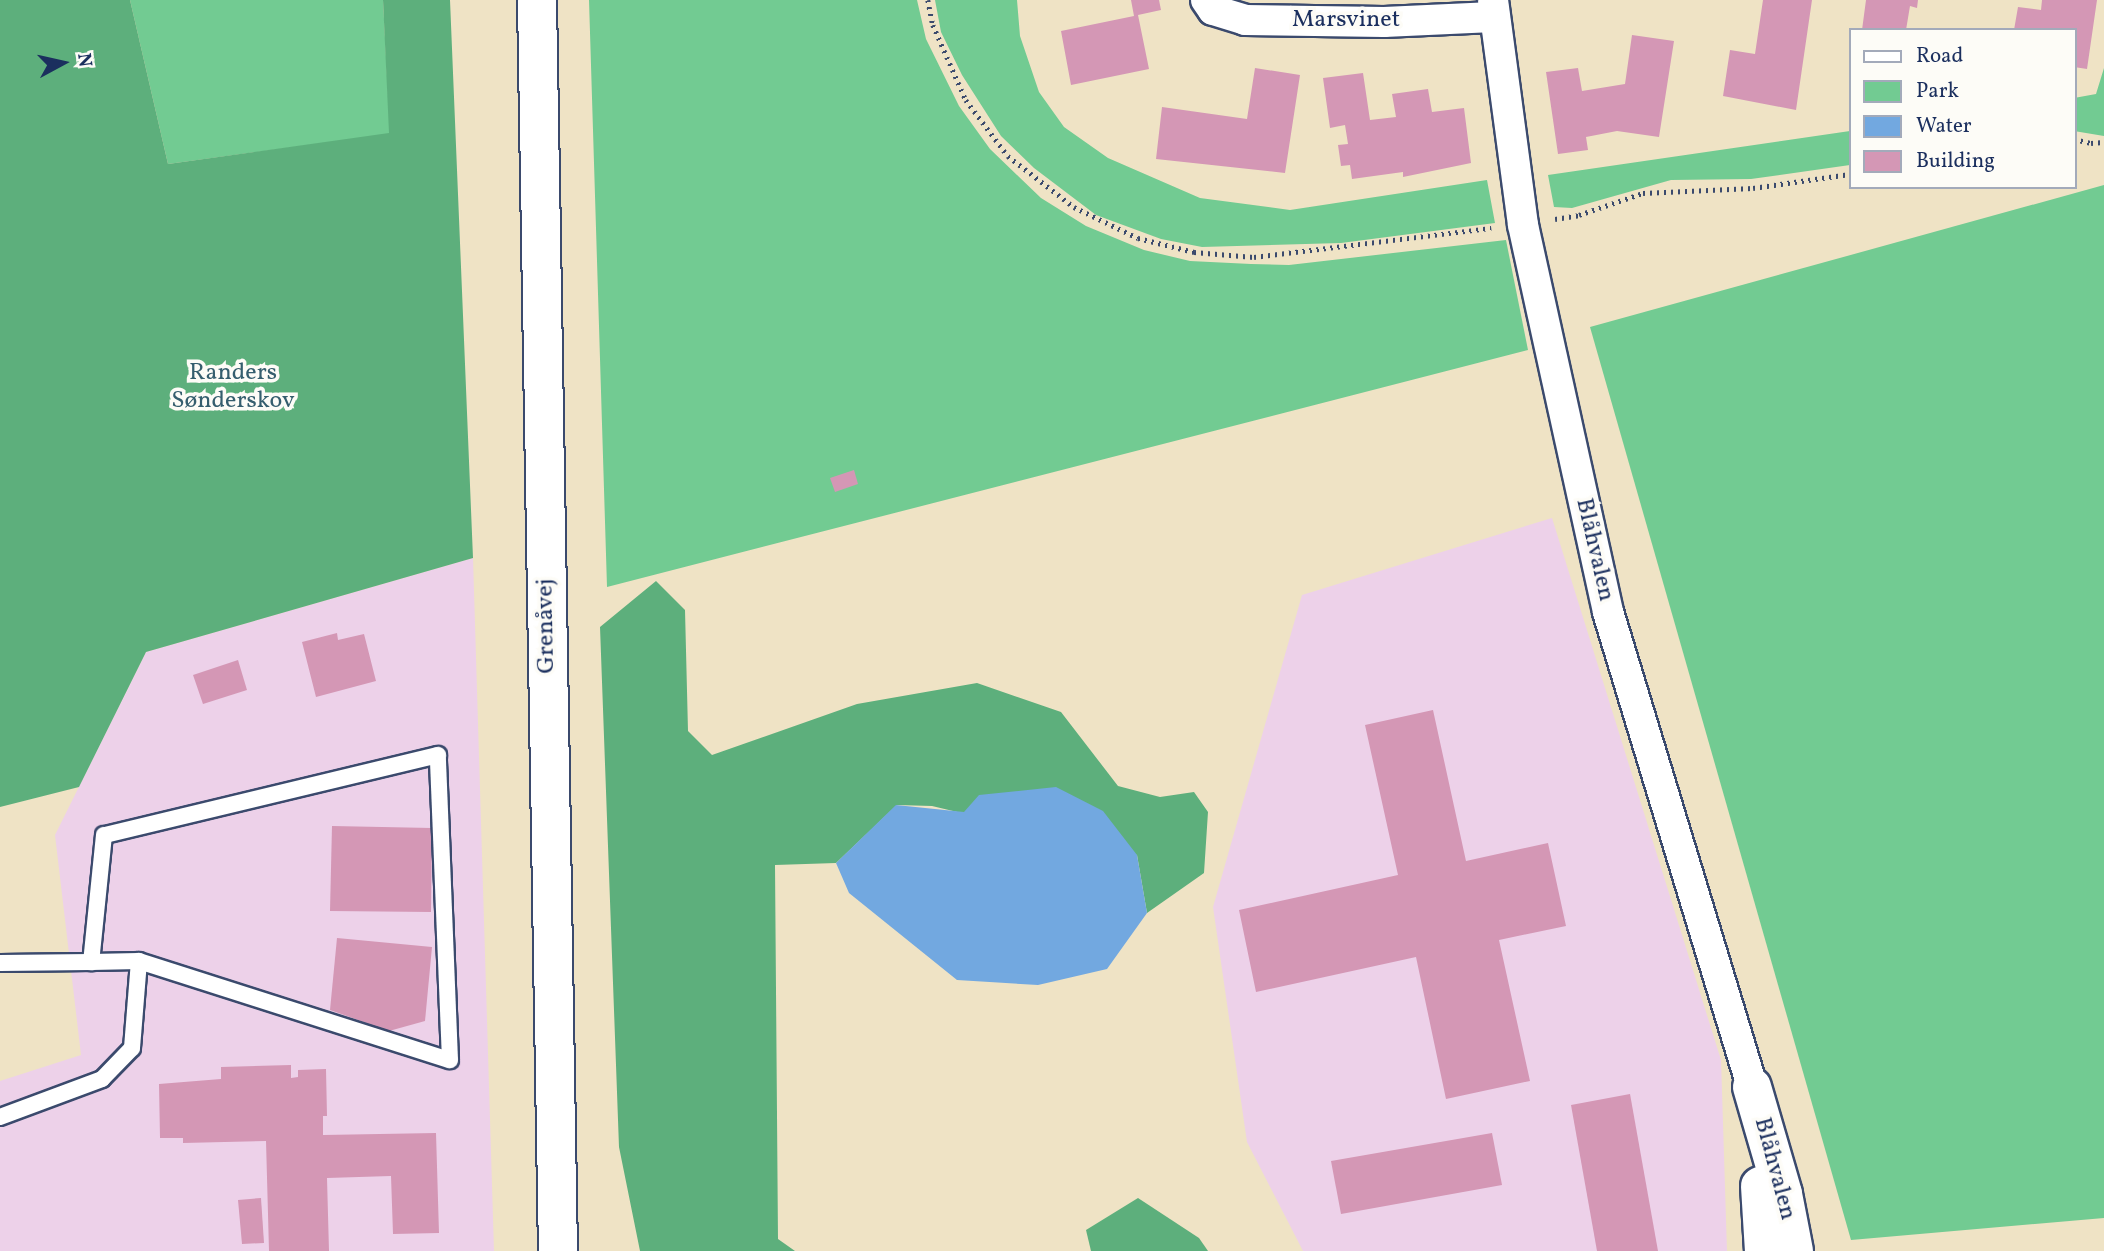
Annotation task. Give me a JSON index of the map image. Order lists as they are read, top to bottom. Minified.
{"streets":{"main road":["Blåhvalen","Grenåvej"],"street":["Marsvinet"]},"crossings":[["Marsvinet","Blåhvalen"]],"parks":["Randers Sønderskov"],"legend":["Road","Park","Water","Building"],"north":"right"}
